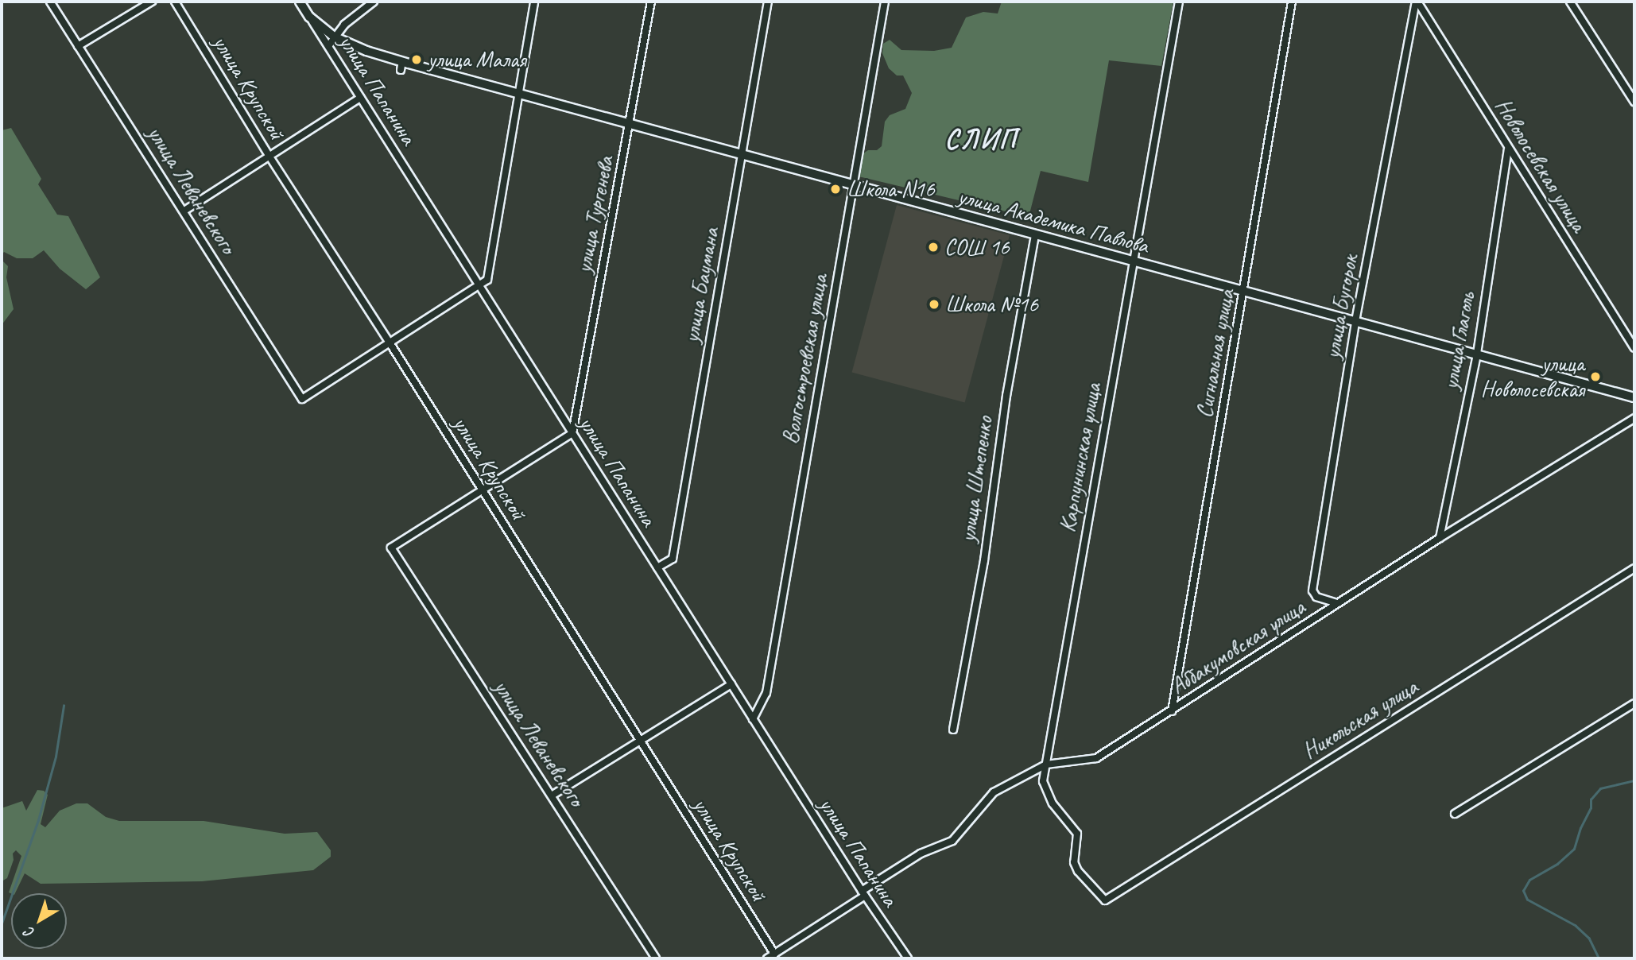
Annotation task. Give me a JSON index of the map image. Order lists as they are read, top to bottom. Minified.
{"streets":{"street":["улица Крупской","улица Папанина","Новолосевская улица","улица Леваневского","улица Тургенева","улица Академика Павлова","улица Баумана","улица Бугорок","улица Глаголь","Сигнальная улица","Волгостроевская улица","Карпунинская улица","улица Штепенко","Аббакумовская улица","Никольская улица"]},"crossings":[["улица Крупской","улица Леваневского"],["улица Крупской","Аббакумовская улица"],["улица Папанина","улица Тургенева"],["улица Папанина","улица Академика Павлова"],["улица Папанина","улица Баумана"],["улица Папанина","Волгостроевская улица"],["улица Папанина","Аббакумовская улица"],["Новолосевская улица","улица Бугорок"],["Новолосевская улица","улица Глаголь"],["улица Тургенева","улица Академика Павлова"],["улица Академика Павлова","улица Баумана"],["улица Академика Павлова","улица Бугорок"],["улица Академика Павлова","улица Глаголь"],["улица Академика Павлова","Сигнальная улица"],["улица Академика Павлова","Волгостроевская улица"],["улица Академика Павлова","Карпунинская улица"],["улица Академика Павлова","улица Штепенко"],["улица Бугорок","Аббакумовская улица"],["улица Глаголь","Аббакумовская улица"],["Сигнальная улица","Аббакумовская улица"],["Карпунинская улица","Аббакумовская улица"],["Карпунинская улица","Никольская улица"]],"districts":["СЛИП"],"places":["улица Малая","Школа N16","СОШ 16","Школа №16","улица Новолосевская"],"north":"bottom left"}
